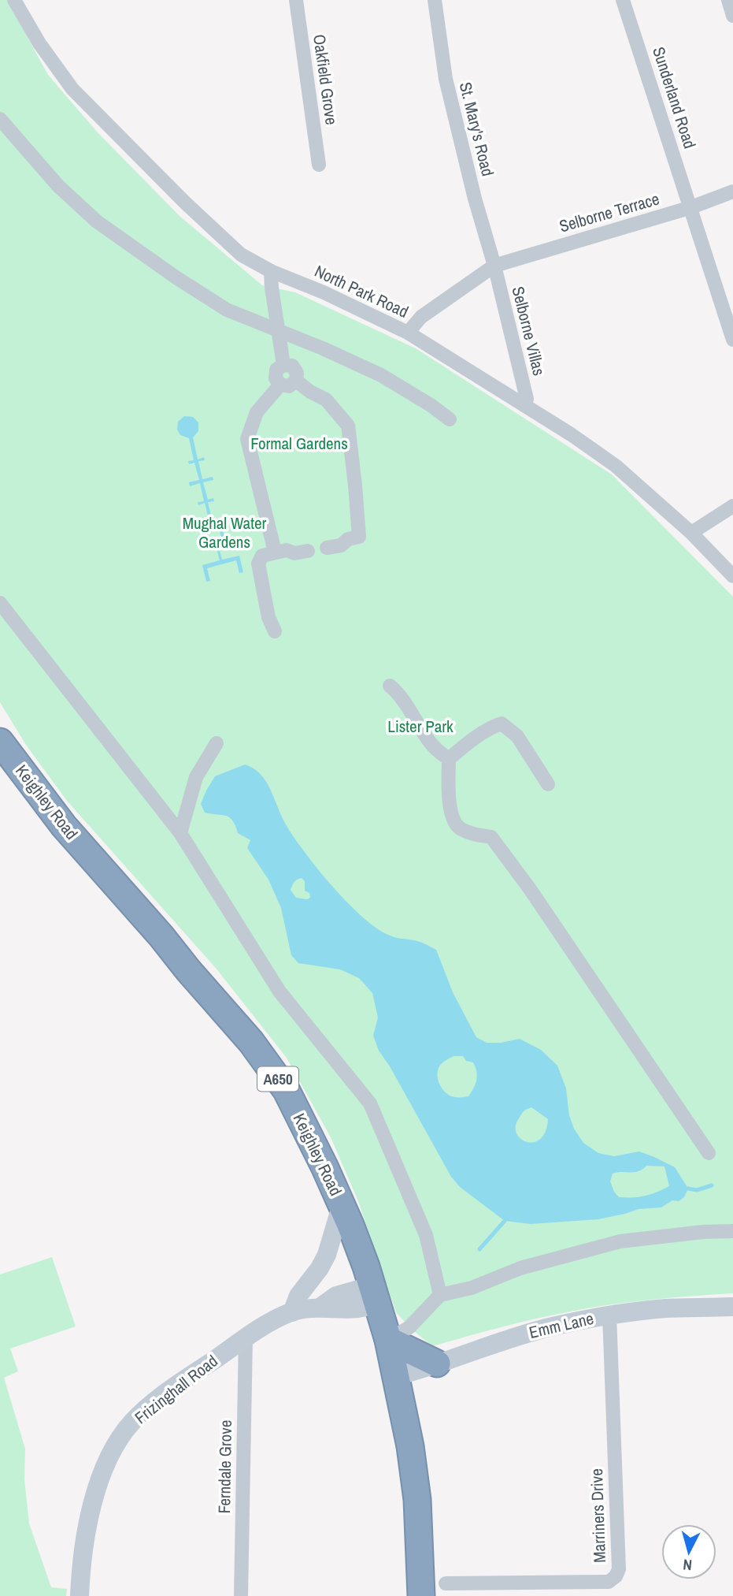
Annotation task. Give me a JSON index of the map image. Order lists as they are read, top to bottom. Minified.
{"streets":{"highway":["Keighley Road","A650"],"street":["Oakfield Grove","Sunderland Road","St. Mary's Road","Selborne Terrace","North Park Road","Selborne Villas","Emm Lane","Frizinghall Road","Ferndale Grove","Marriners Drive"]},"crossings":[["Sunderland Road","Selborne Terrace"],["St. Mary's Road","Selborne Terrace"],["St. Mary's Road","Selborne Villas"],["Selborne Terrace","North Park Road"],["Selborne Terrace","Selborne Villas"],["North Park Road","Selborne Villas"],["Keighley Road","Emm Lane"],["Keighley Road","Frizinghall Road"],["Emm Lane","Marriners Drive"],["Frizinghall Road","Ferndale Grove"]],"parks":["Formal Gardens","Mughal Water Gardens","Lister Park"],"north":"bottom"}
